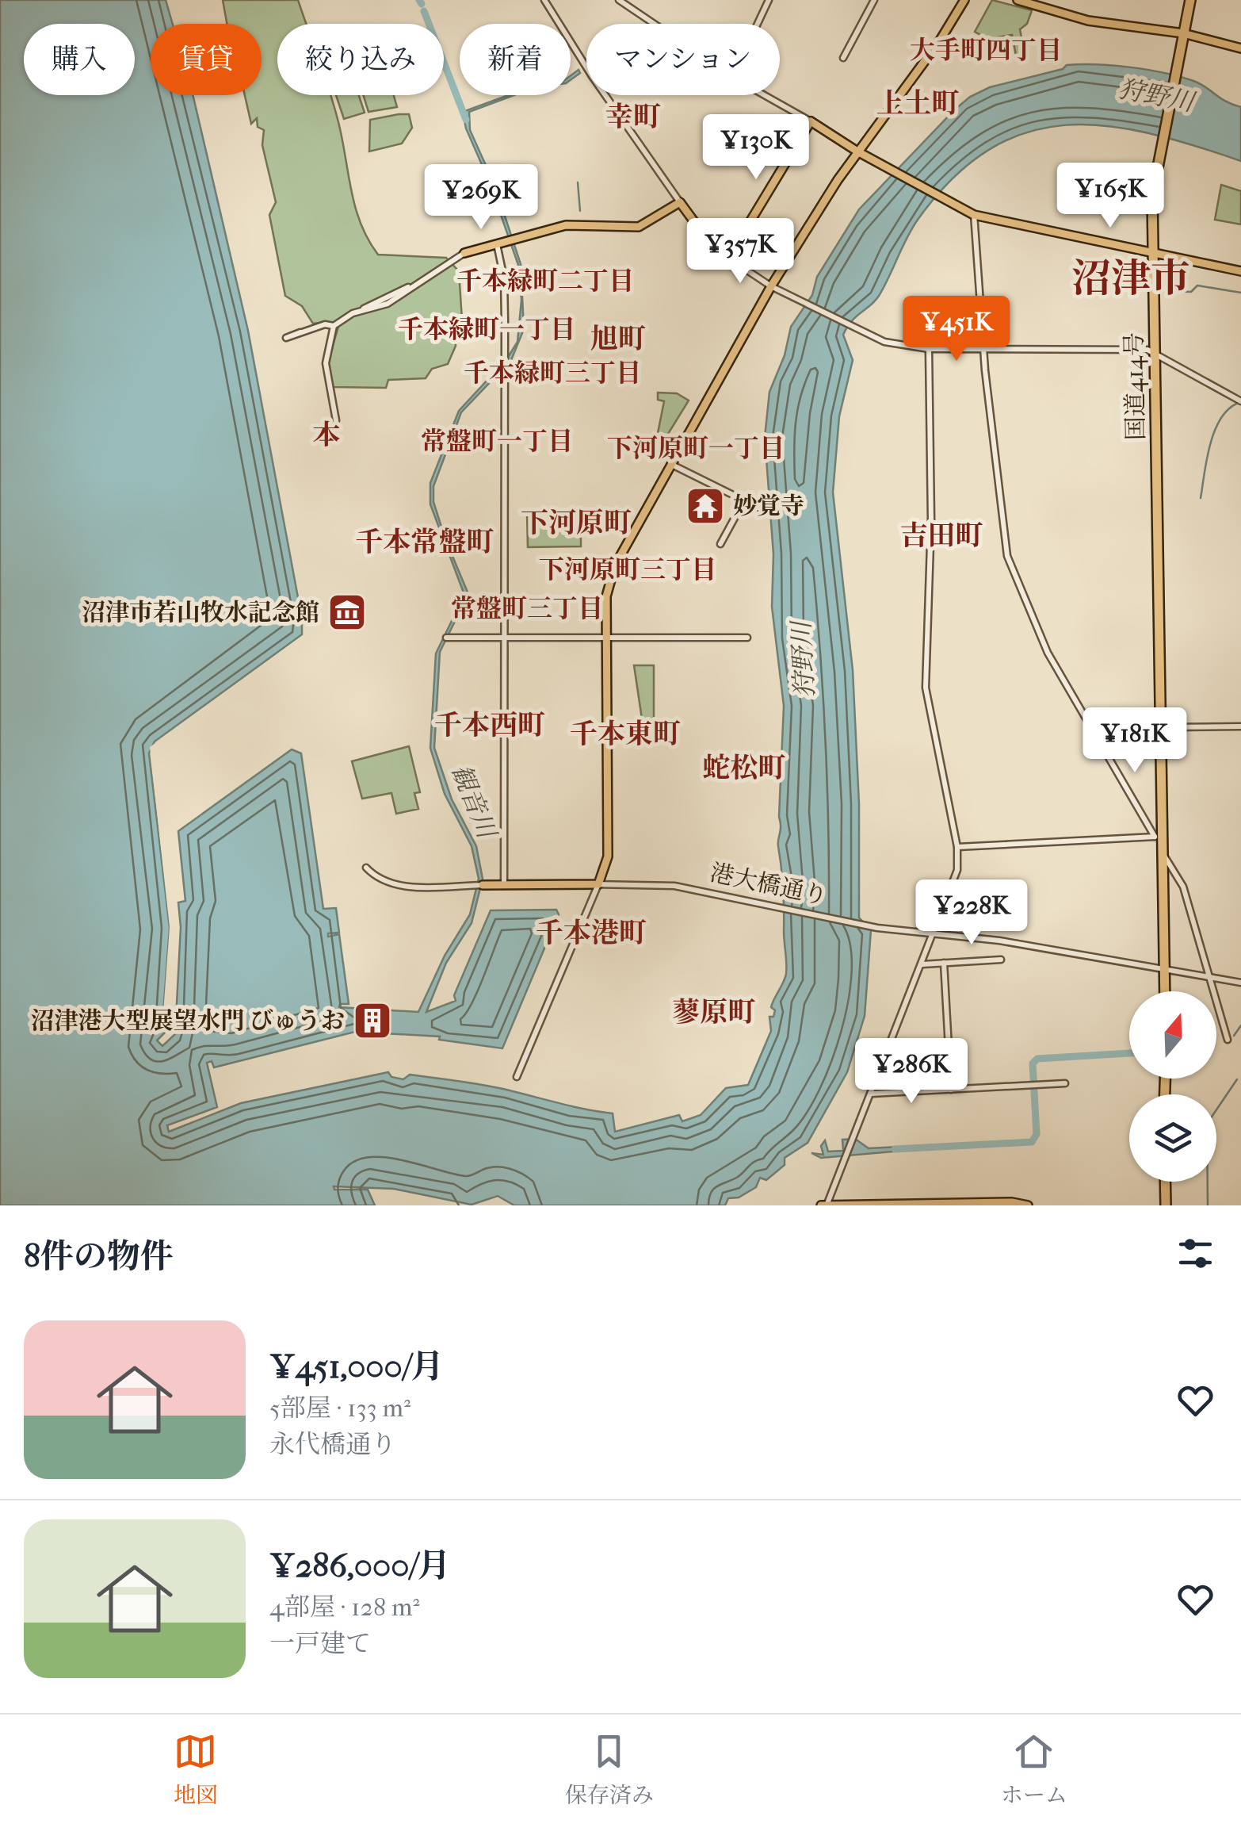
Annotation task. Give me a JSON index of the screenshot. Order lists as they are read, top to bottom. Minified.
{"streets":{"highway":["国道414号"],"main road":["港大橋通り"]},"crossings":[["国道414号","港大橋通り"]],"districts":["大手町四丁目","上土町","幸町","沼津市","千本緑町二丁目","千本緑町一丁目","旭町","千本緑町三丁目","本","常盤町一丁目","下河原町一丁目","下河原町","吉田町","千本常盤町","下河原町三丁目","常盤町三丁目","千本西町","千本東町","蛇松町","千本港町","蓼原町"],"water":["狩野川","観音川"],"places":{"temple":["妙覚寺"],"museum":["沼津市若山牧水記念館"],"building":["沼津港大型展望水門 びゅうお"]},"north":"top","page":{"chip":["購入","賃貸","絞り込み","新着","マンション"],"price":["¥130K","¥165K","¥269K","¥357K","¥451K","¥181K","¥228K","¥286K"],"heading":"8件の物件","list":[{"name":"¥451,000/月","note":"5部屋 · 133 m² · 永代橋通り"},{"name":"¥286,000/月","note":"4部屋 · 128 m² · 一戸建て"}],"tabs":["地図","保存済み","ホーム"]}}
